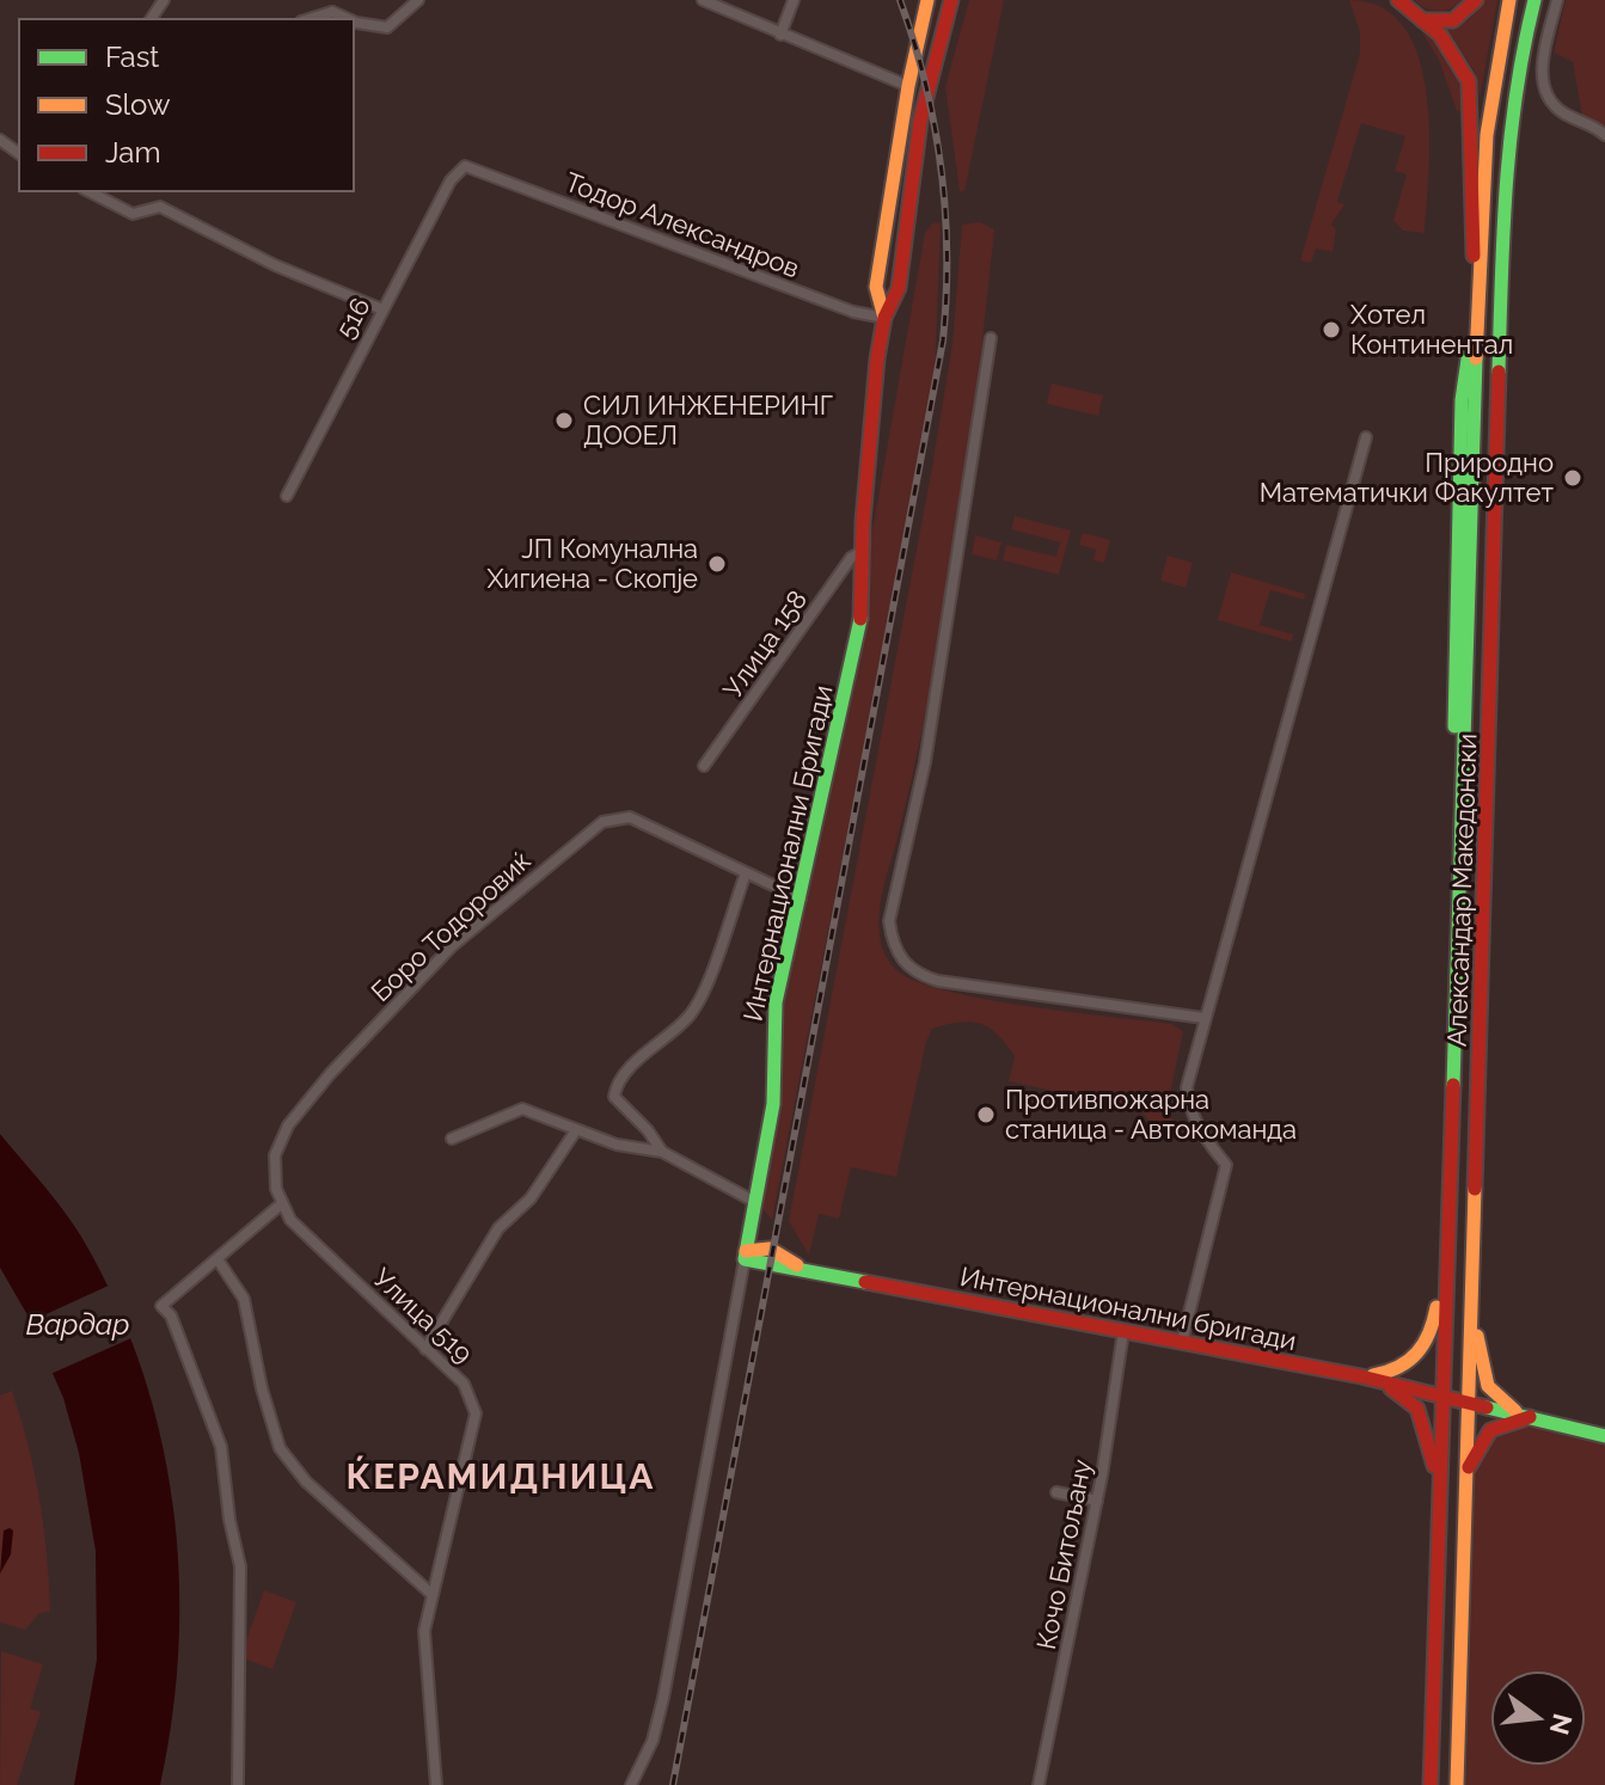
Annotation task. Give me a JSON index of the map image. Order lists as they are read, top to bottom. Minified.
{"streets":{"street":["Тодор Александров","516","Улица 158","Интернационални Бригади","Александар Македонски","Боро Тодоровиќ","Интернационални бригади","Улица 519","Кочо Битољану"]},"crossings":[["Тодор Александров","516"],["Тодор Александров","Интернационални Бригади"],["Улица 158","Интернационални Бригади"],["Интернационални Бригади","Боро Тодоровиќ"],["Интернационални Бригади","Интернационални бригади"],["Александар Македонски","Интернационални бригади"],["Боро Тодоровиќ","Улица 519"],["Интернационални бригади","Кочо Битољану"]],"districts":["ЌЕРАМИДНИЦА"],"water":["Вардар"],"places":["Хотел Континентал","СИЛ ИНЖЕНЕРИНГ ДООЕЛ","Природно Математички Факултет","ЈП Комунална Хигиена - Скопје","Противпожарна станица - Автокоманда"],"legend":["Fast","Slow","Jam"],"north":"right"}
